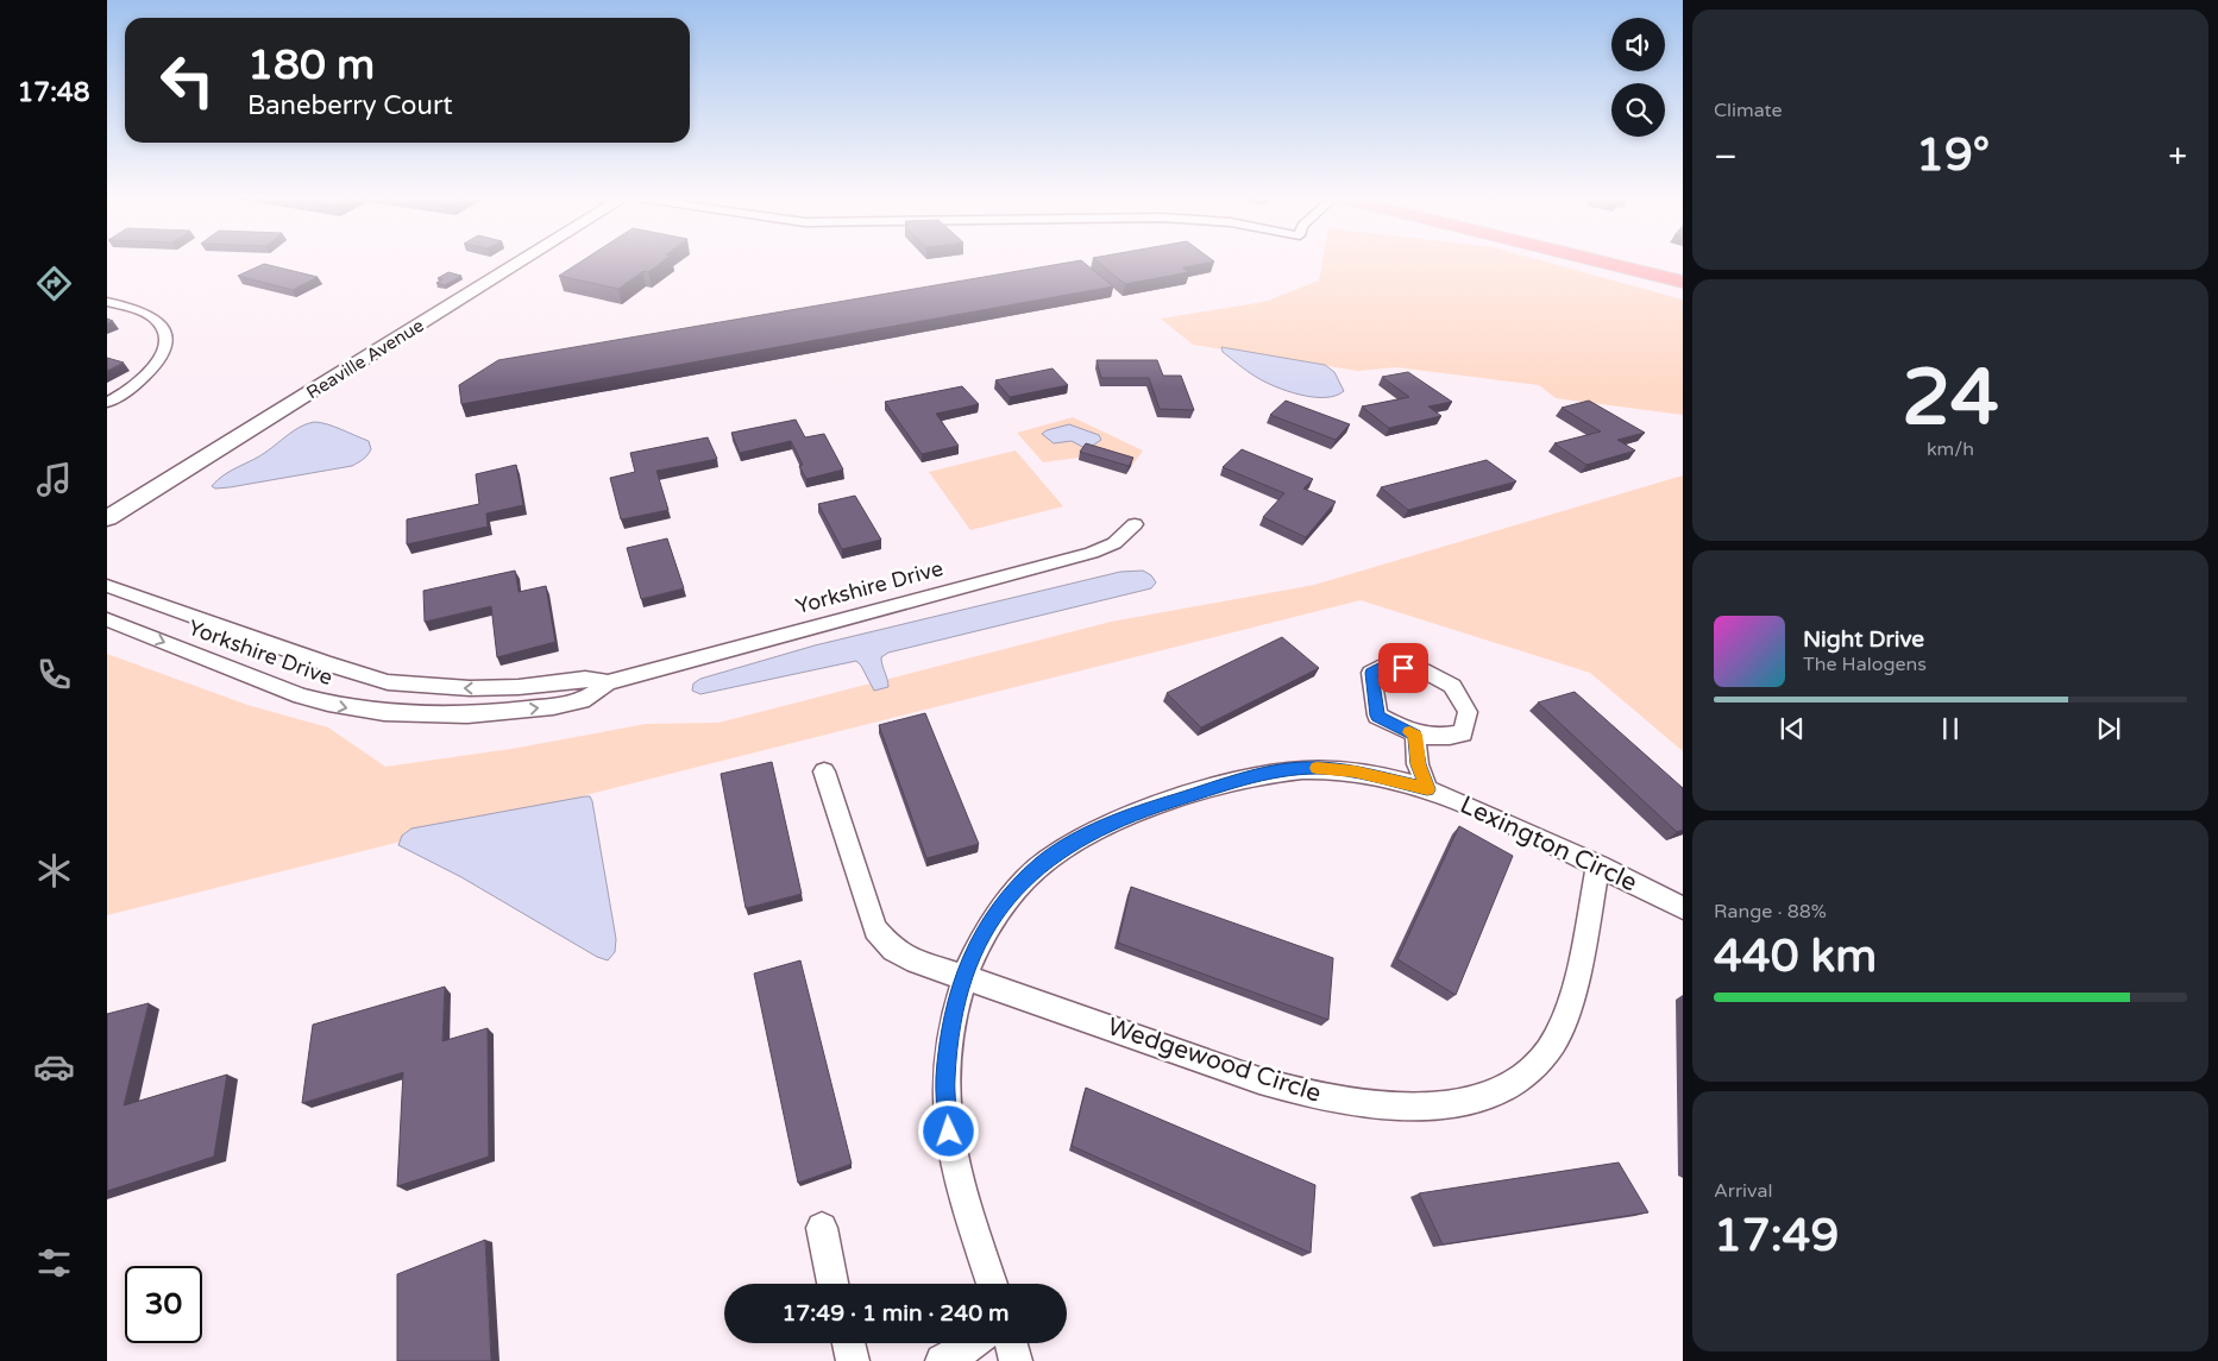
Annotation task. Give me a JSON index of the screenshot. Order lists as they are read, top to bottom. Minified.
{"streets":{"street":["Reaville Avenue","Yorkshire Drive","Lexington Circle","Wedgewood Circle"]},"crossings":[["Lexington Circle","Wedgewood Circle"]],"page":{"tabs":"17:48","tile":["Climate",["24","km/h"],["Range · 88%","440 km"],["Arrival","17:49"]],"turn":["180 m","Baneberry Court"],"heat":["−","19°","+"],"song":["Night Drive","The Halogens"],"limit":"30","trip":"17:49 · 1 min · 240 m"}}
